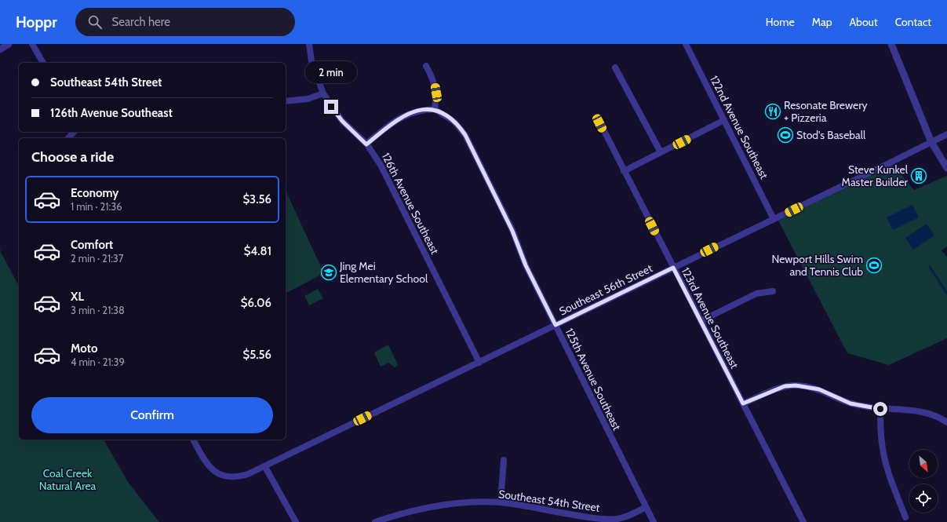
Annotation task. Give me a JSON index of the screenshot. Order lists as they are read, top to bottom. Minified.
{"streets":{"street":["122nd Avenue Southeast","126th Avenue Southeast","Southeast 56th Street","123rd Avenue Southeast","125th Avenue Southeast","Southeast 54th Street"]},"crossings":[["122nd Avenue Southeast","Southeast 56th Street"],["126th Avenue Southeast","Southeast 56th Street"],["Southeast 56th Street","123rd Avenue Southeast"],["Southeast 56th Street","125th Avenue Southeast"],["125th Avenue Southeast","Southeast 54th Street"]],"parks":["Coal Creek Natural Area"],"places":{"restaurant":["Resonate Brewery + Pizzeria"],"sports":["Stod's Baseball","Newport Hills Swim and Tennis Club"],"building":["Steve Kunkel Master Builder"],"school or university":["Jing Mei Elementary School"]},"north":"bottom right","page":{"header":"Hoppr","search":"Search here","nav":["Home","Map","About","Contact"],"bubble":"2 min","banner":["Southeast 54th Street","126th Avenue Southeast"],"heading":"Choose a ride","list":[{"name":"Economy","note":"1 min · 21:36","value":"$3.56"},{"name":"Comfort","note":"2 min · 21:37","value":"$4.81"},{"name":"XL","note":"3 min · 21:38","value":"$6.06"},{"name":"Moto","note":"4 min · 21:39","value":"$5.56"}],"buttons":"Confirm"}}
